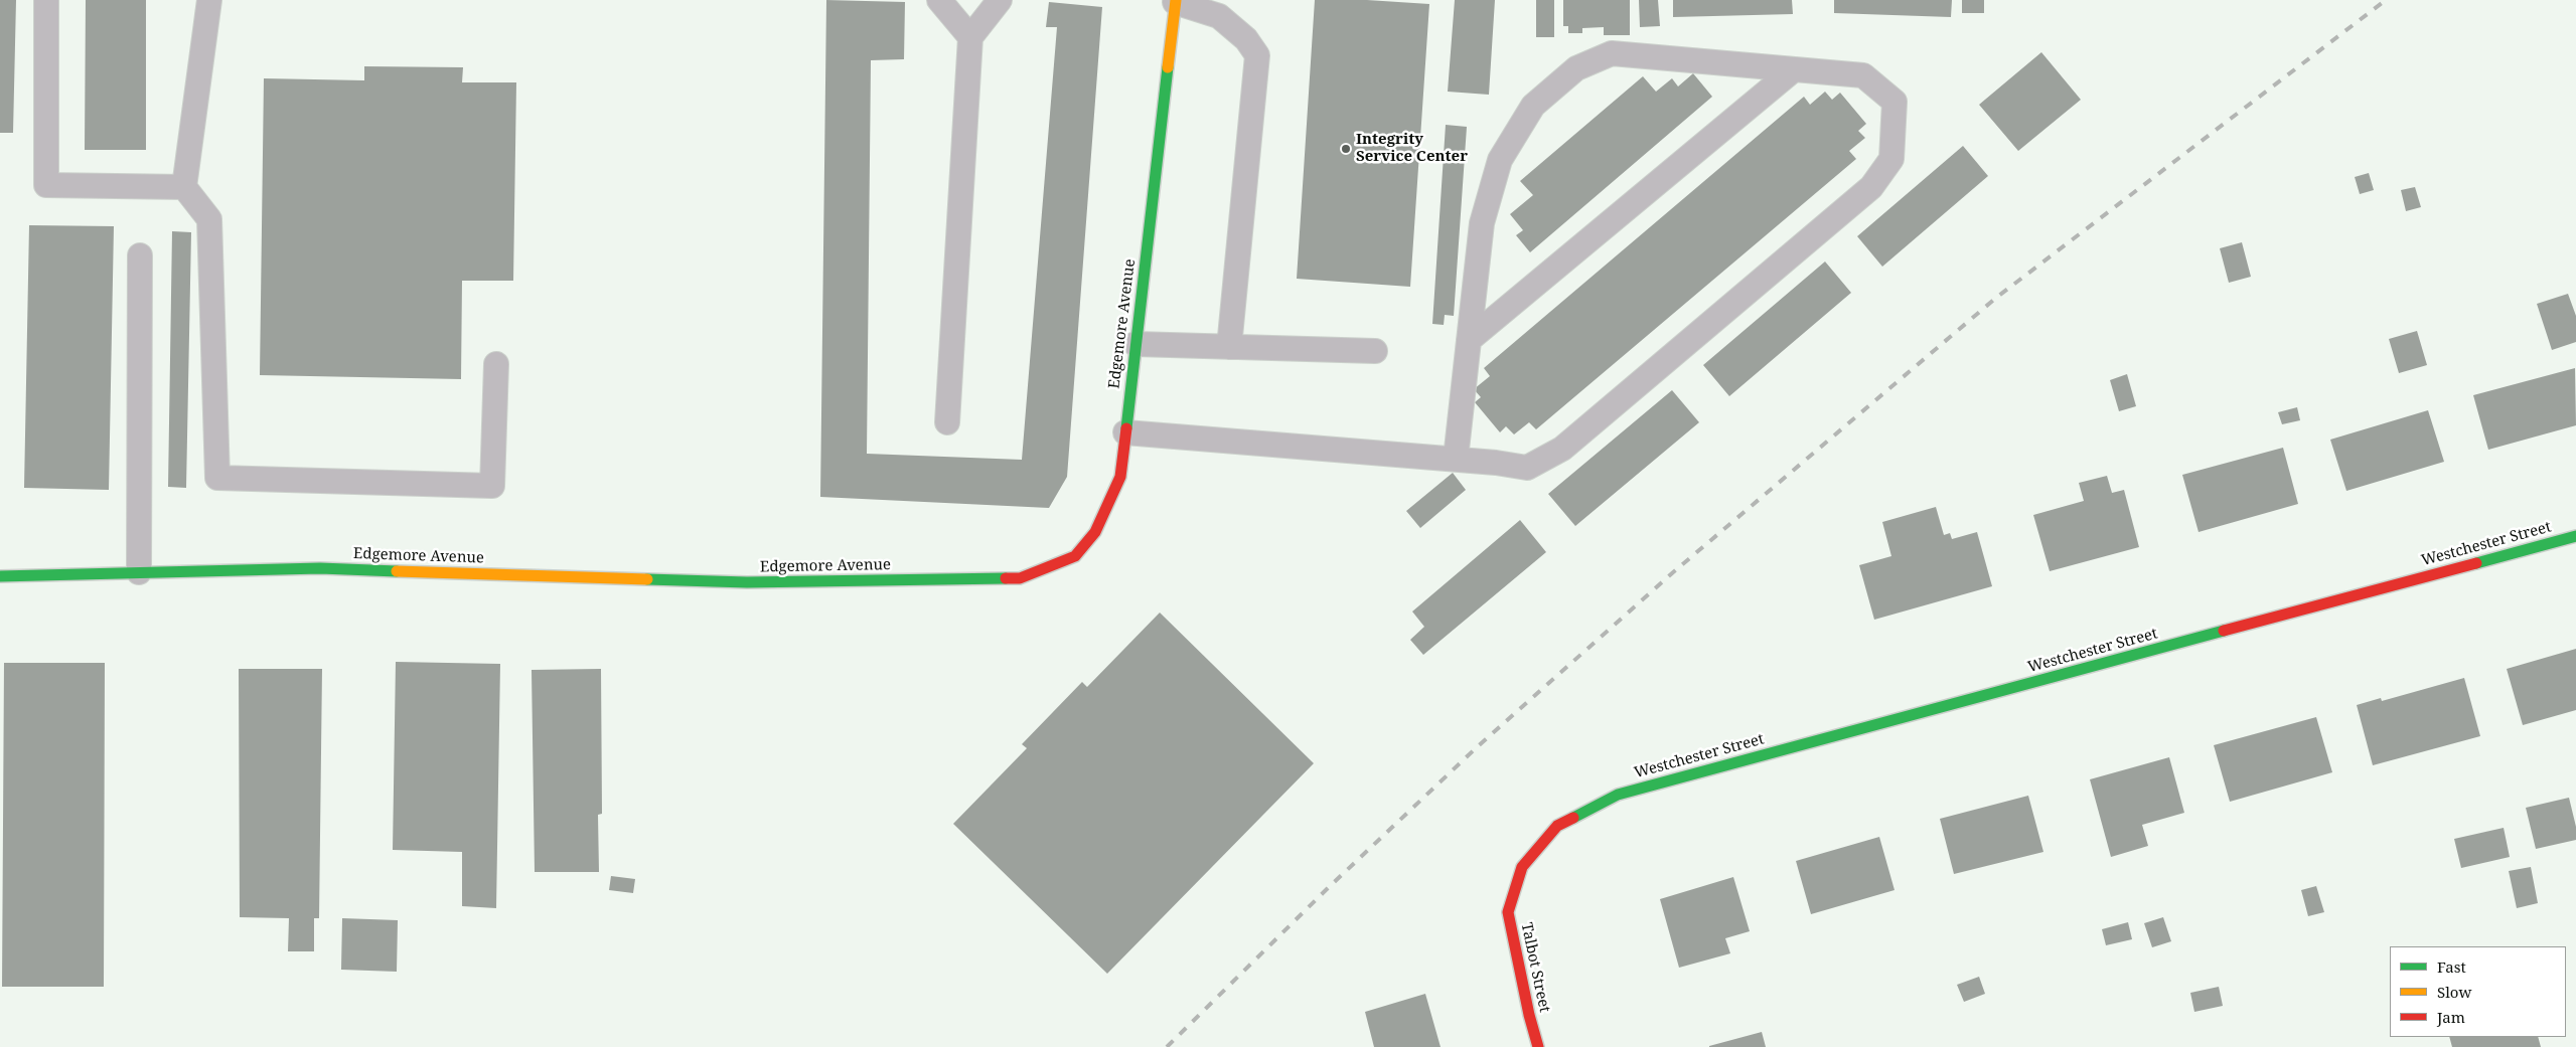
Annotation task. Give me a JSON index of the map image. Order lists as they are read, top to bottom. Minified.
{"streets":{"street":["Edgemore Avenue","Westchester Street","Talbot Street"]},"crossings":[["Westchester Street","Talbot Street"]],"places":["Integrity Service Center"],"legend":["Fast","Slow","Jam"]}
